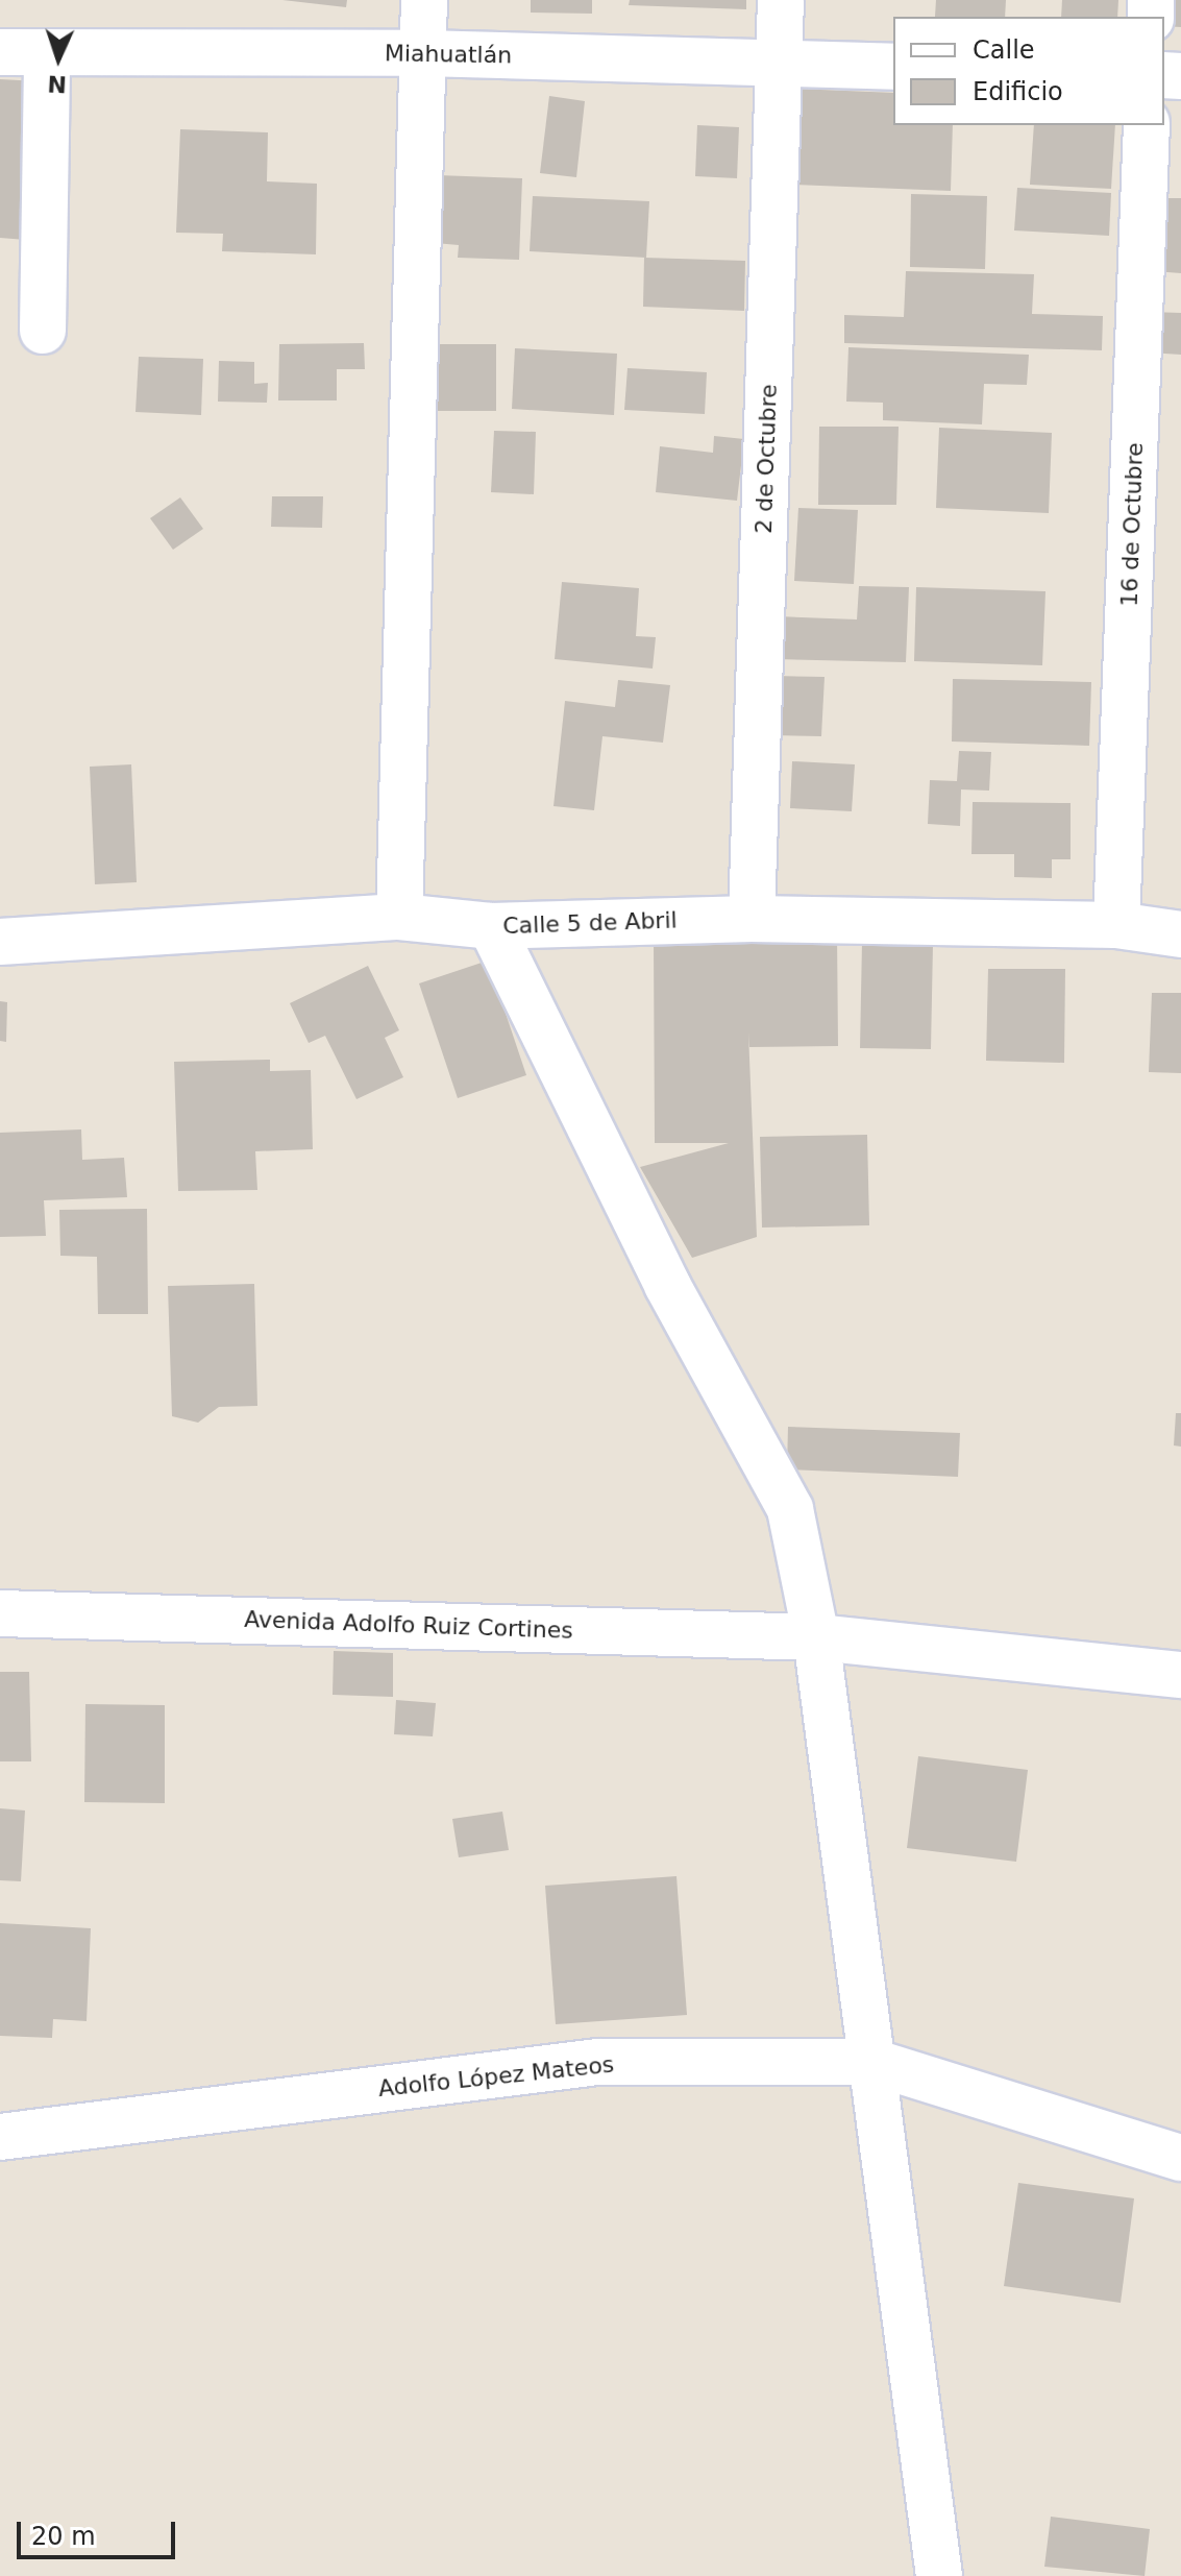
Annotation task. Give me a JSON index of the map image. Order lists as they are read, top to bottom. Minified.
{"streets":{"street":["Miahuatlán","2 de Octubre","16 de Octubre","Calle 5 de Abril","Avenida Adolfo Ruiz Cortines","Adolfo López Mateos"]},"crossings":[["Miahuatlán","2 de Octubre"],["2 de Octubre","Calle 5 de Abril"],["16 de Octubre","Calle 5 de Abril"]],"legend":["Calle","Edificio"],"scale_bar":"20 m","north":"bottom"}
